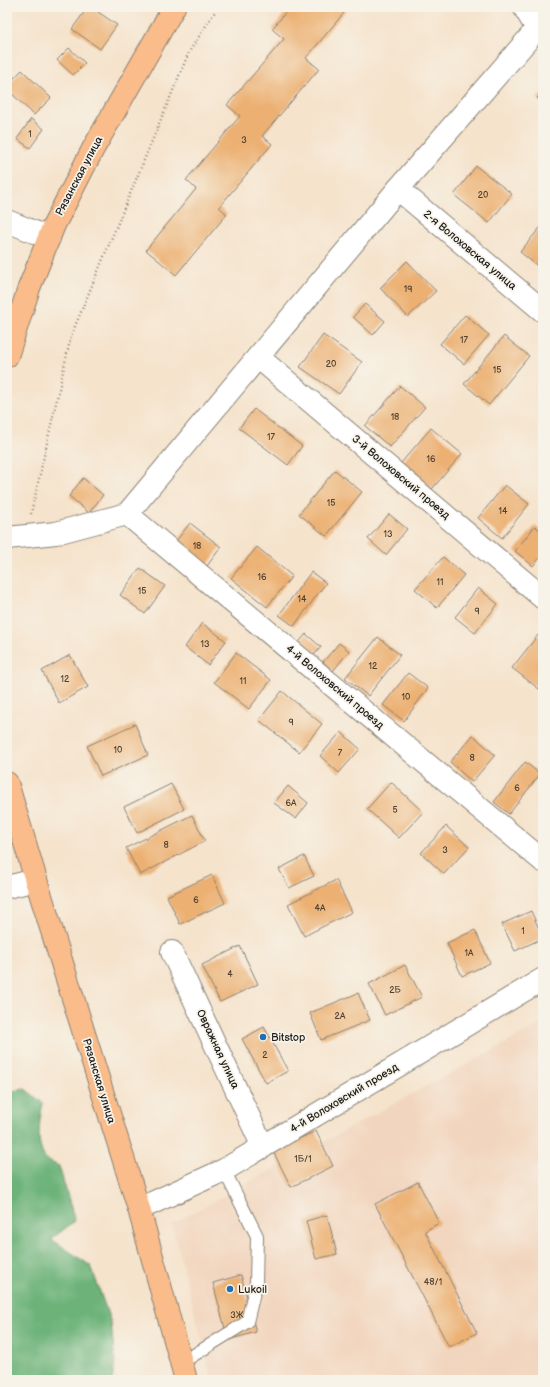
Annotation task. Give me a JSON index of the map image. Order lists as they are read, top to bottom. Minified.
{"streets":{"main road":["Рязанская улица"],"street":["2-я Волоховская улица","3-й Волоховский проезд","4-й Волоховский проезд","Овражная улица"]},"crossings":[["Рязанская улица","4-й Волоховский проезд"],["4-й Волоховский проезд","Овражная улица"]],"places":["Bitstop","Lukoil"],"house_numbers":["1","3","20","19","17","20","15","18","17","16","15","14","13","18","16","11","15","14","9","13","12","12","11","10","9","10","7","8","6","6А","5","8","3","6","4А","1","1А","4","2Б","2А","2","1Б/1","48/1","3Ж"]}
